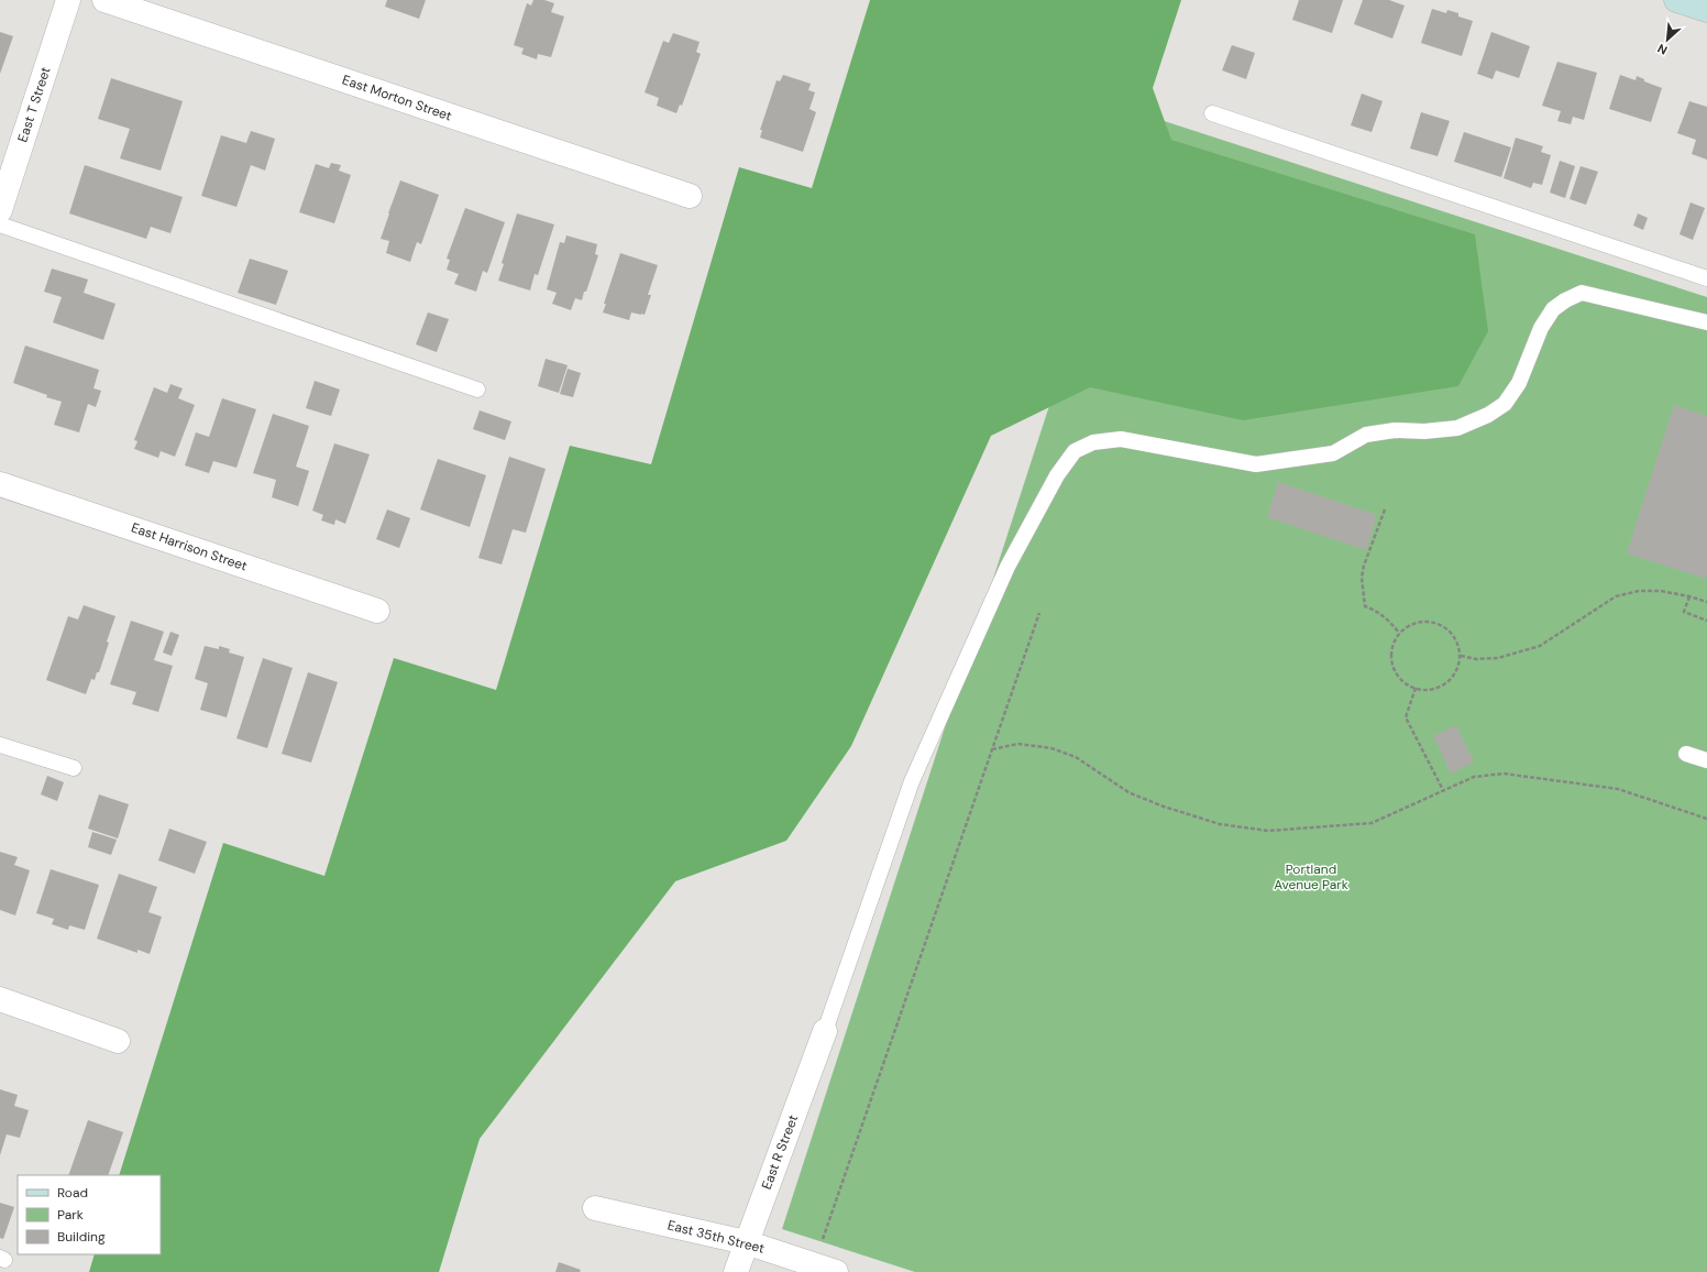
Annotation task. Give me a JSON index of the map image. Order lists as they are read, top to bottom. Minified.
{"streets":{"street":["East Morton Street","East T Street","East Harrison Street","East R Street","East 35th Street"]},"crossings":[["East R Street","East 35th Street"]],"parks":["Portland Avenue Park"],"legend":["Road","Park","Building"],"north":"bottom left"}
